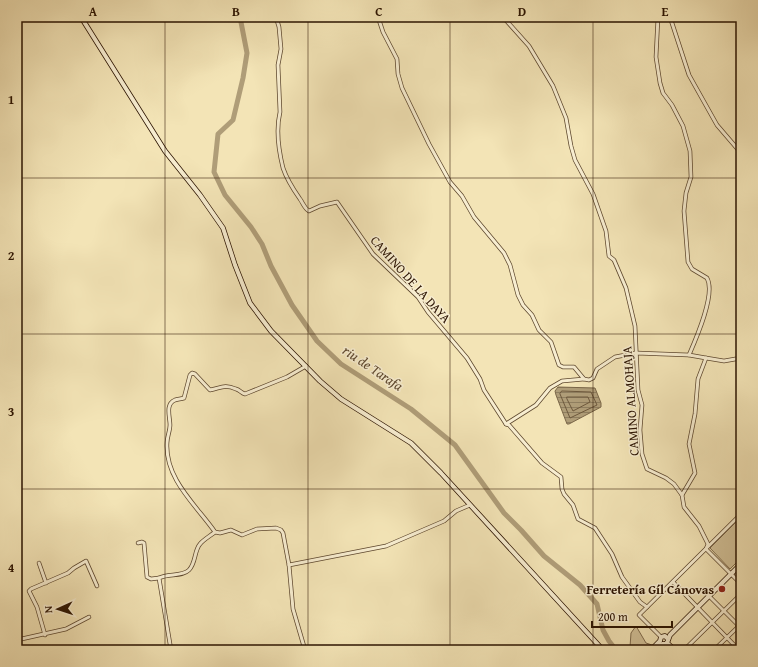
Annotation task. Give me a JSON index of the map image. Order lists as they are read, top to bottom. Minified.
{"streets":{"street":["CAMINO DE LA DAYA","CAMINO ALMOHAJA"]},"water":["riu de Tarafa"],"places":["Ferretería Gíl Cánovas"],"scale_bar":"200 m","north":"left","grid":{"columns":["A","B","C","D","E"],"rows":["1","2","3","4"]}}
